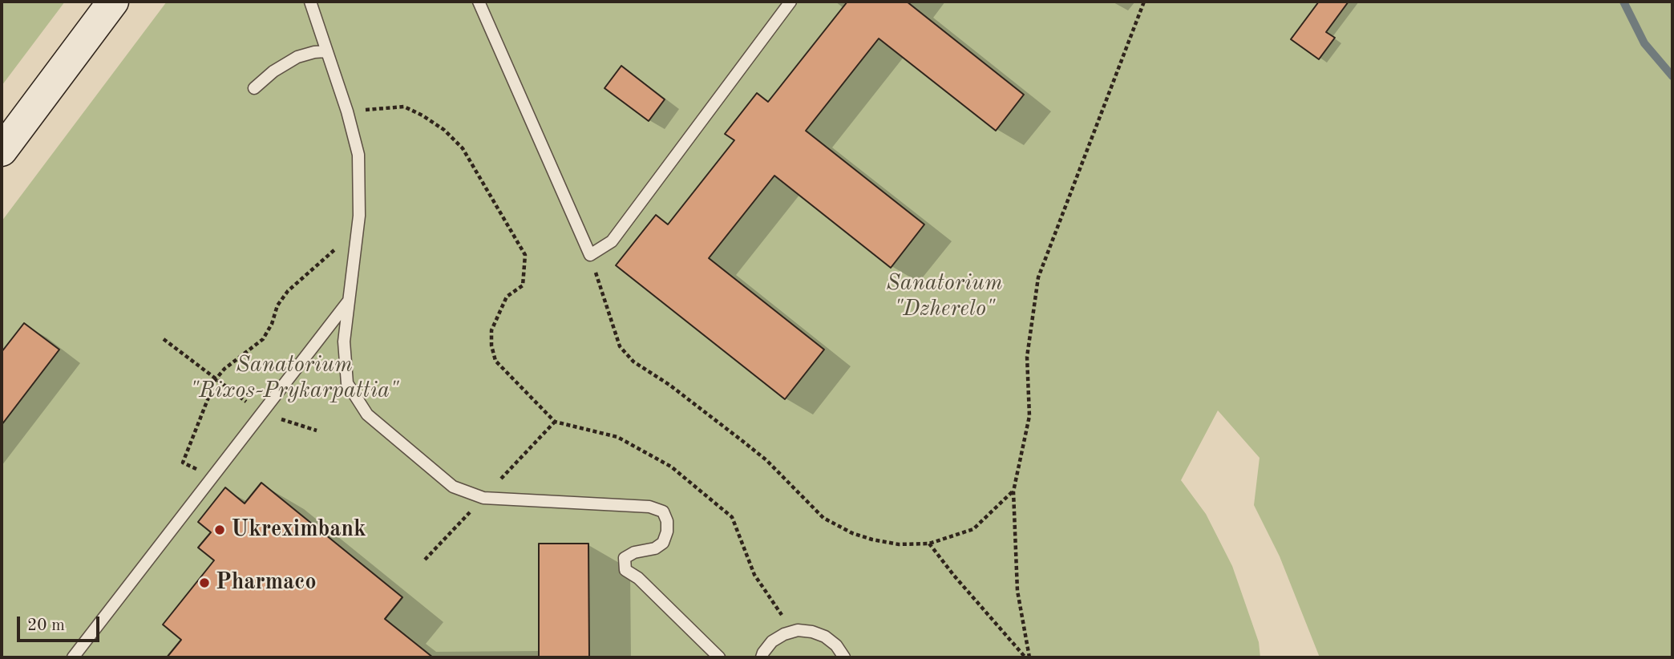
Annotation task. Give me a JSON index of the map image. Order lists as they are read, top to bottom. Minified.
{"parks":["Sanatorium \"Dzherelo\"","Sanatorium \"Rixos-Prykarpattia\""],"places":["Ukreximbank","Pharmaco"],"scale_bar":"20 m"}
